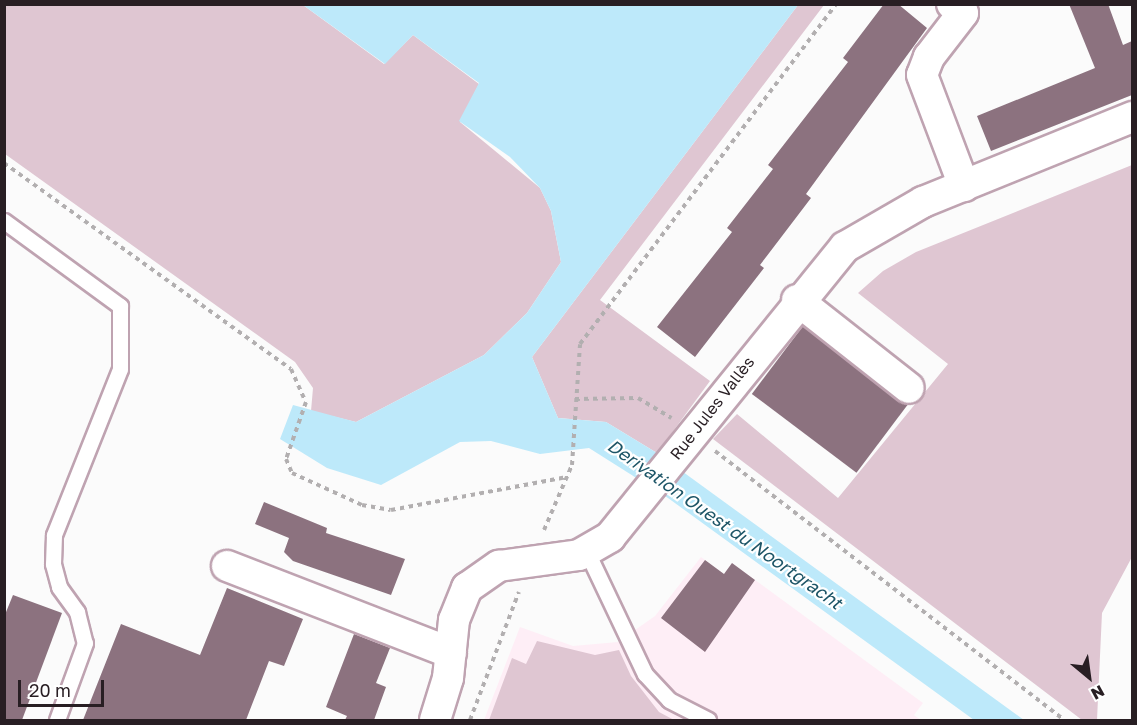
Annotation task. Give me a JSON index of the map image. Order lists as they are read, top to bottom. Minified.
{"streets":{"street":["Rue Jules Vallès"]},"water":["Derivation Ouest du Noortgracht"],"scale_bar":"20 m","north":"bottom right"}
